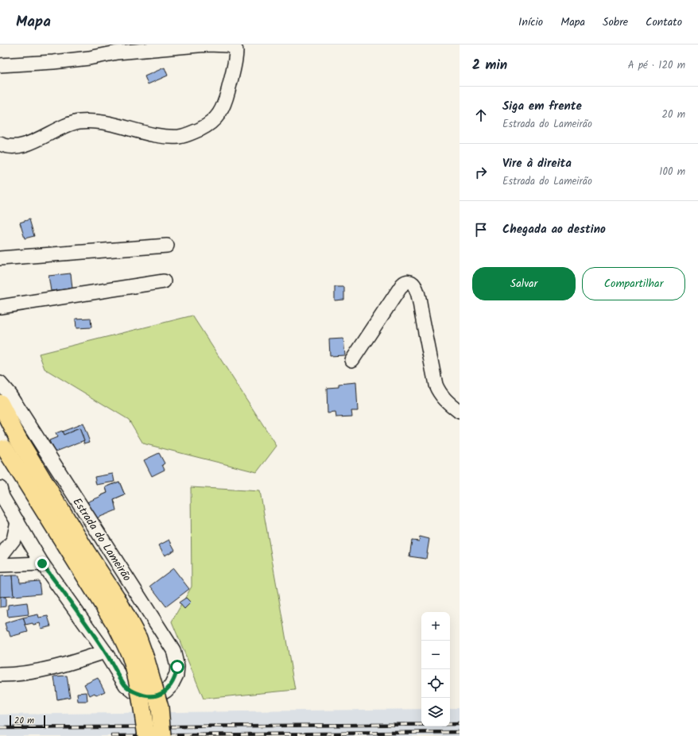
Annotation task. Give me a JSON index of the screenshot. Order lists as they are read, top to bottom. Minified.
{"streets":{"main road":["Estrada do Lameirão"]},"scale_bar":"20 m","page":{"header":"Mapa","nav":["Início","Mapa","Sobre","Contato"],"heading":["2 min","A pé · 120 m"],"list":[["Siga em frente","Estrada do Lameirão","20 m"],["Vire à direita","Estrada do Lameirão","100 m"],"Chegada ao destino"],"buttons":["Salvar","Compartilhar"],"map_buttons":["+","−"],"scale":"20 m"}}
